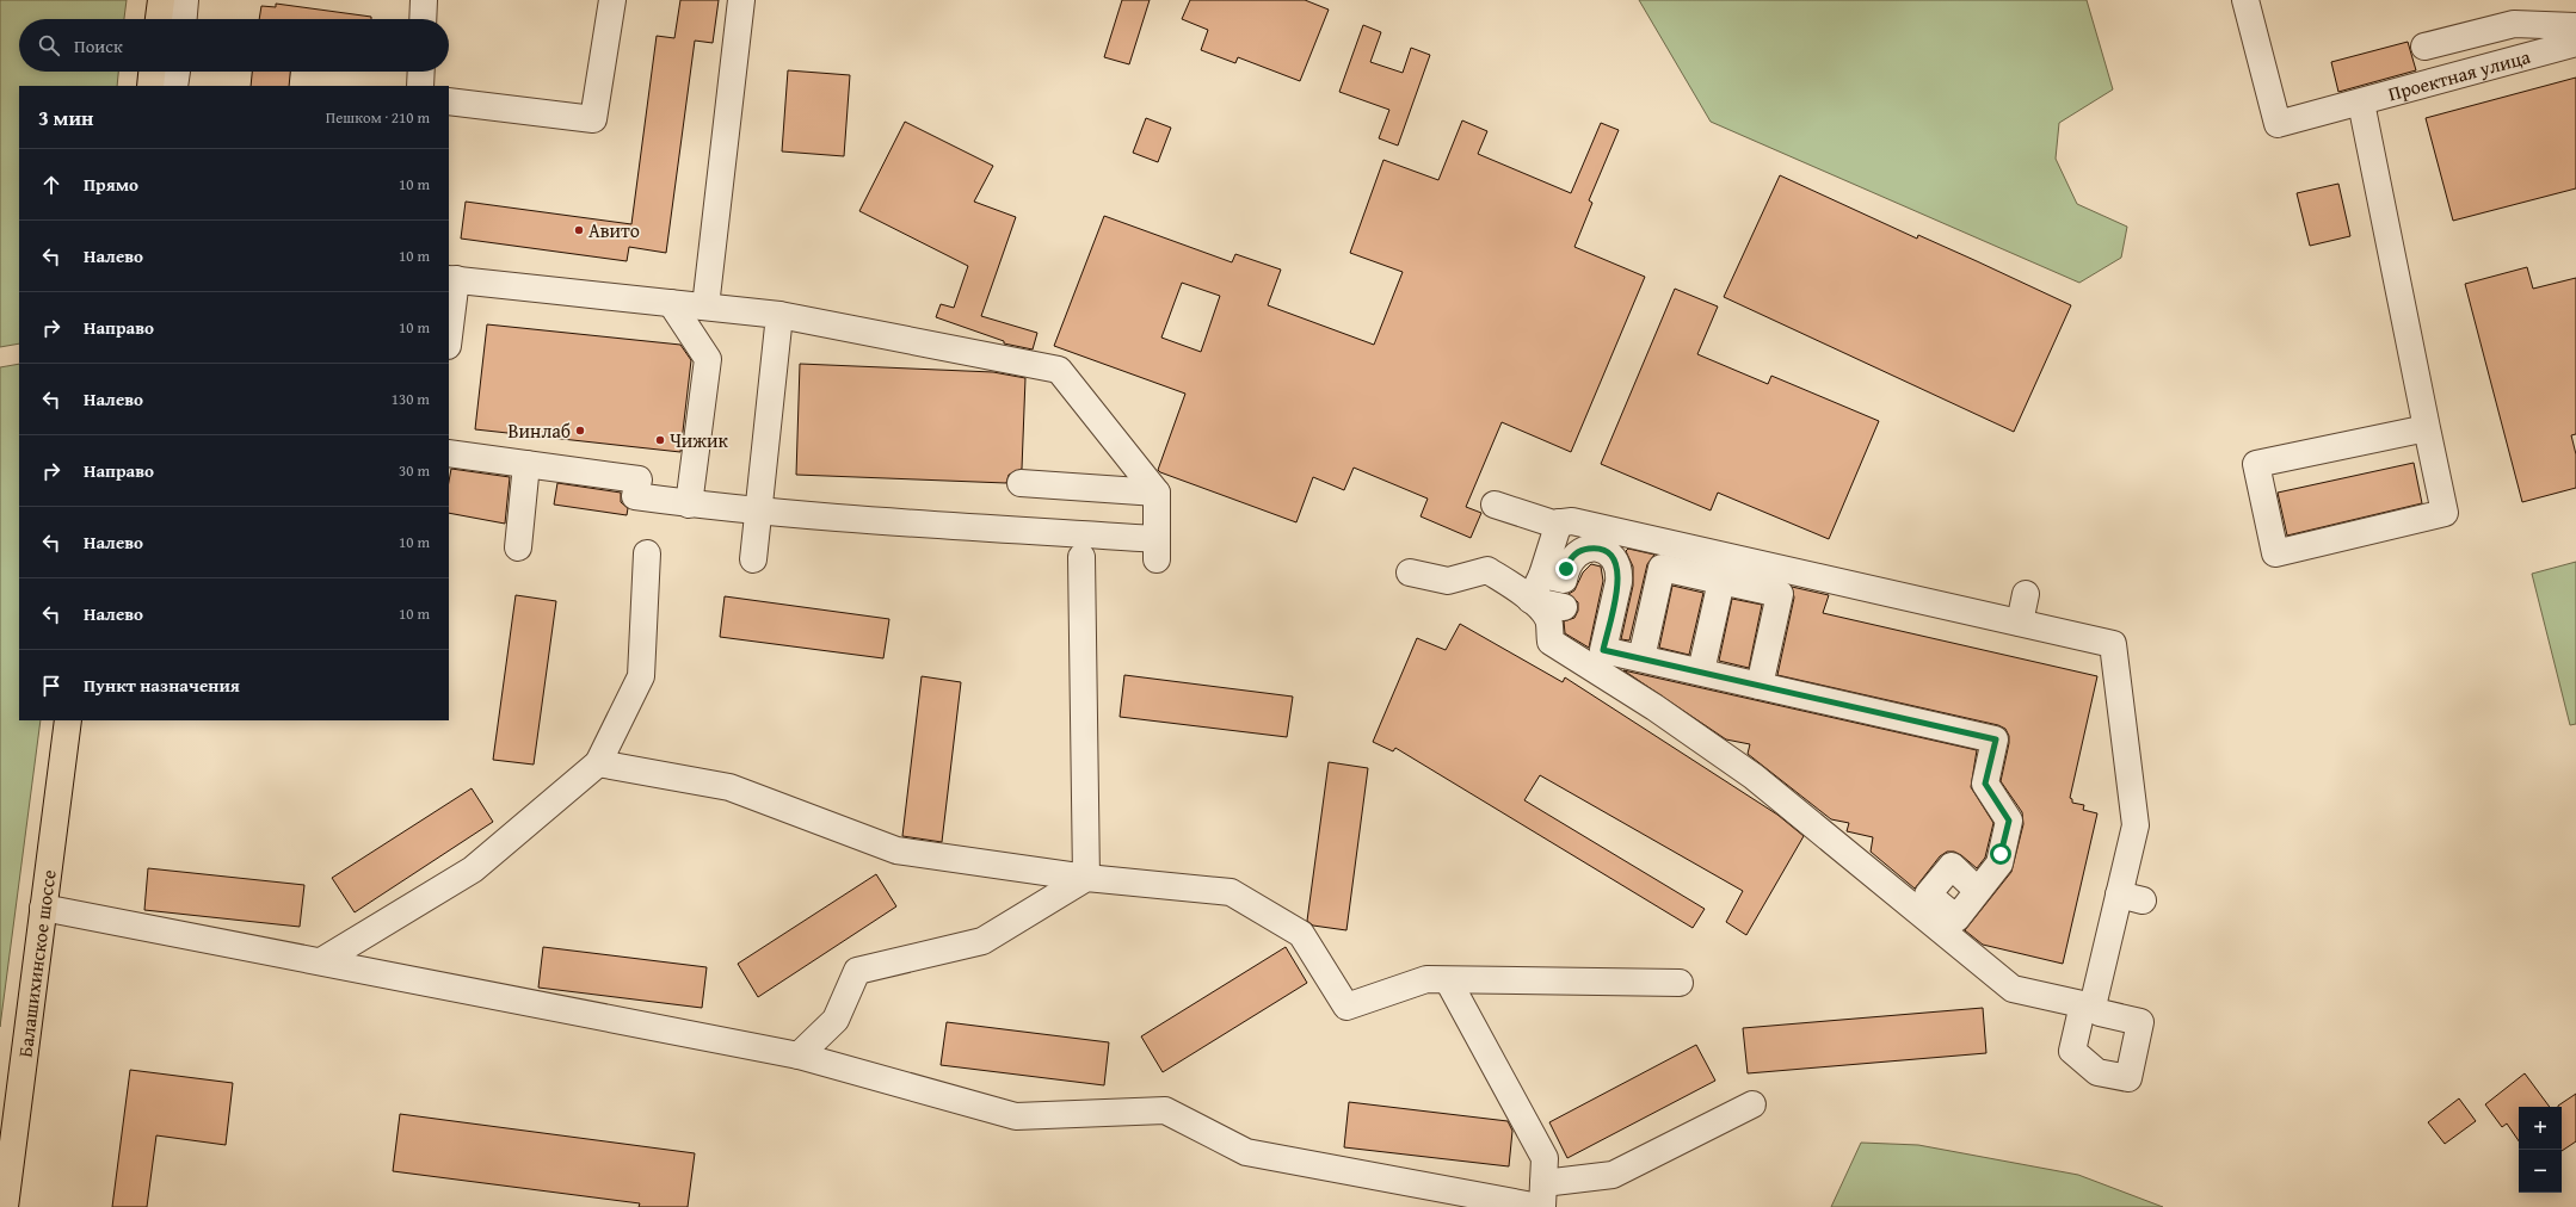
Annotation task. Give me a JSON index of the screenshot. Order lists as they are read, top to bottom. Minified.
{"streets":{"main road":["Балашихинское шоссе"],"street":["Проектная улица"]},"places":["Авито","Винлаб","Чижик"],"page":{"search":"Поиск","heading":["3 мин","Пешком · 210 m"],"list":[["Прямо","10 m"],["Налево","10 m"],["Направо","10 m"],["Налево","130 m"],["Направо","30 m"],["Налево","10 m"],["Налево","10 m"],"Пункт назначения"],"map_buttons":["+","−"]}}
